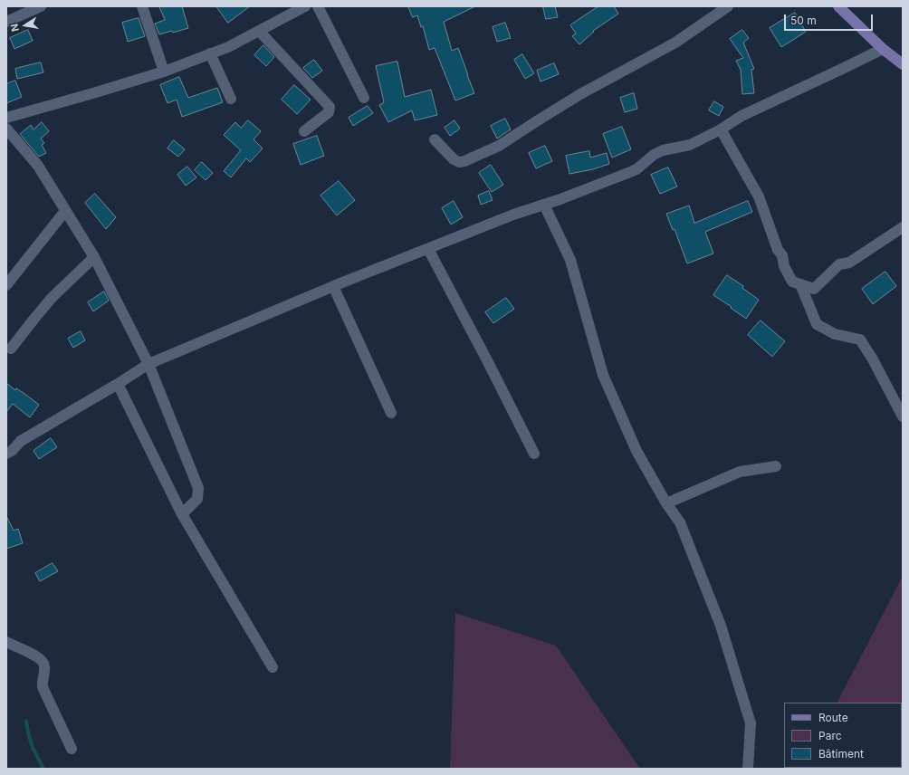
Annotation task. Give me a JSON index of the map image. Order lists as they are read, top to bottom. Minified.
{"legend":["Route","Parc","Bâtiment"],"scale_bar":"50 m","north":"left"}
